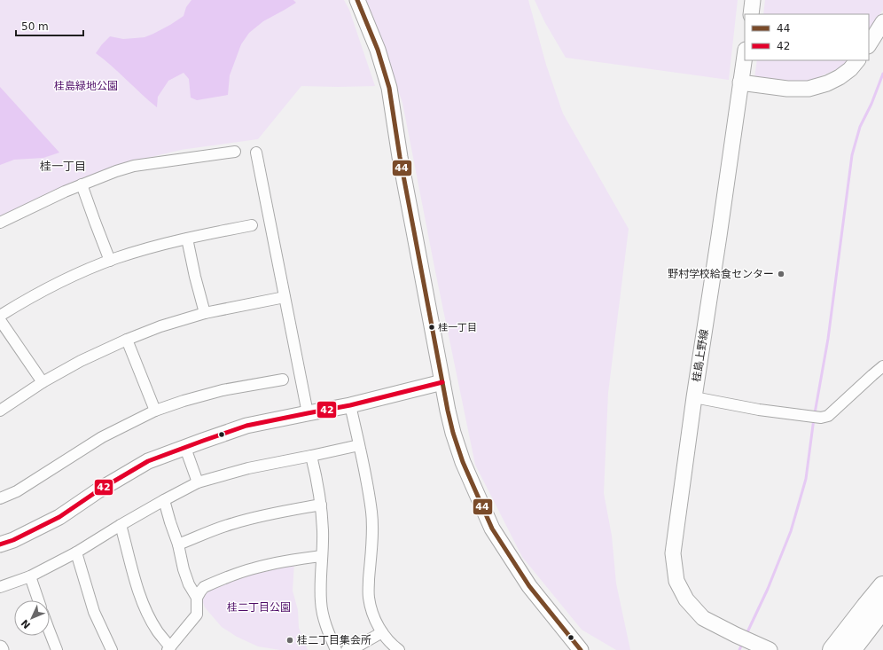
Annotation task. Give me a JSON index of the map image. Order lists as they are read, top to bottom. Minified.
{"streets":{"street":["桂島上野線"]},"districts":["桂一丁目"],"parks":["桂島緑地公園","桂二丁目公園"],"places":["野村学校給食センター","桂一丁目","桂二丁目集会所"],"lines":["transit line 44","transit line 42"],"legend":["44","42"],"scale_bar":"50 m","north":"bottom left"}
